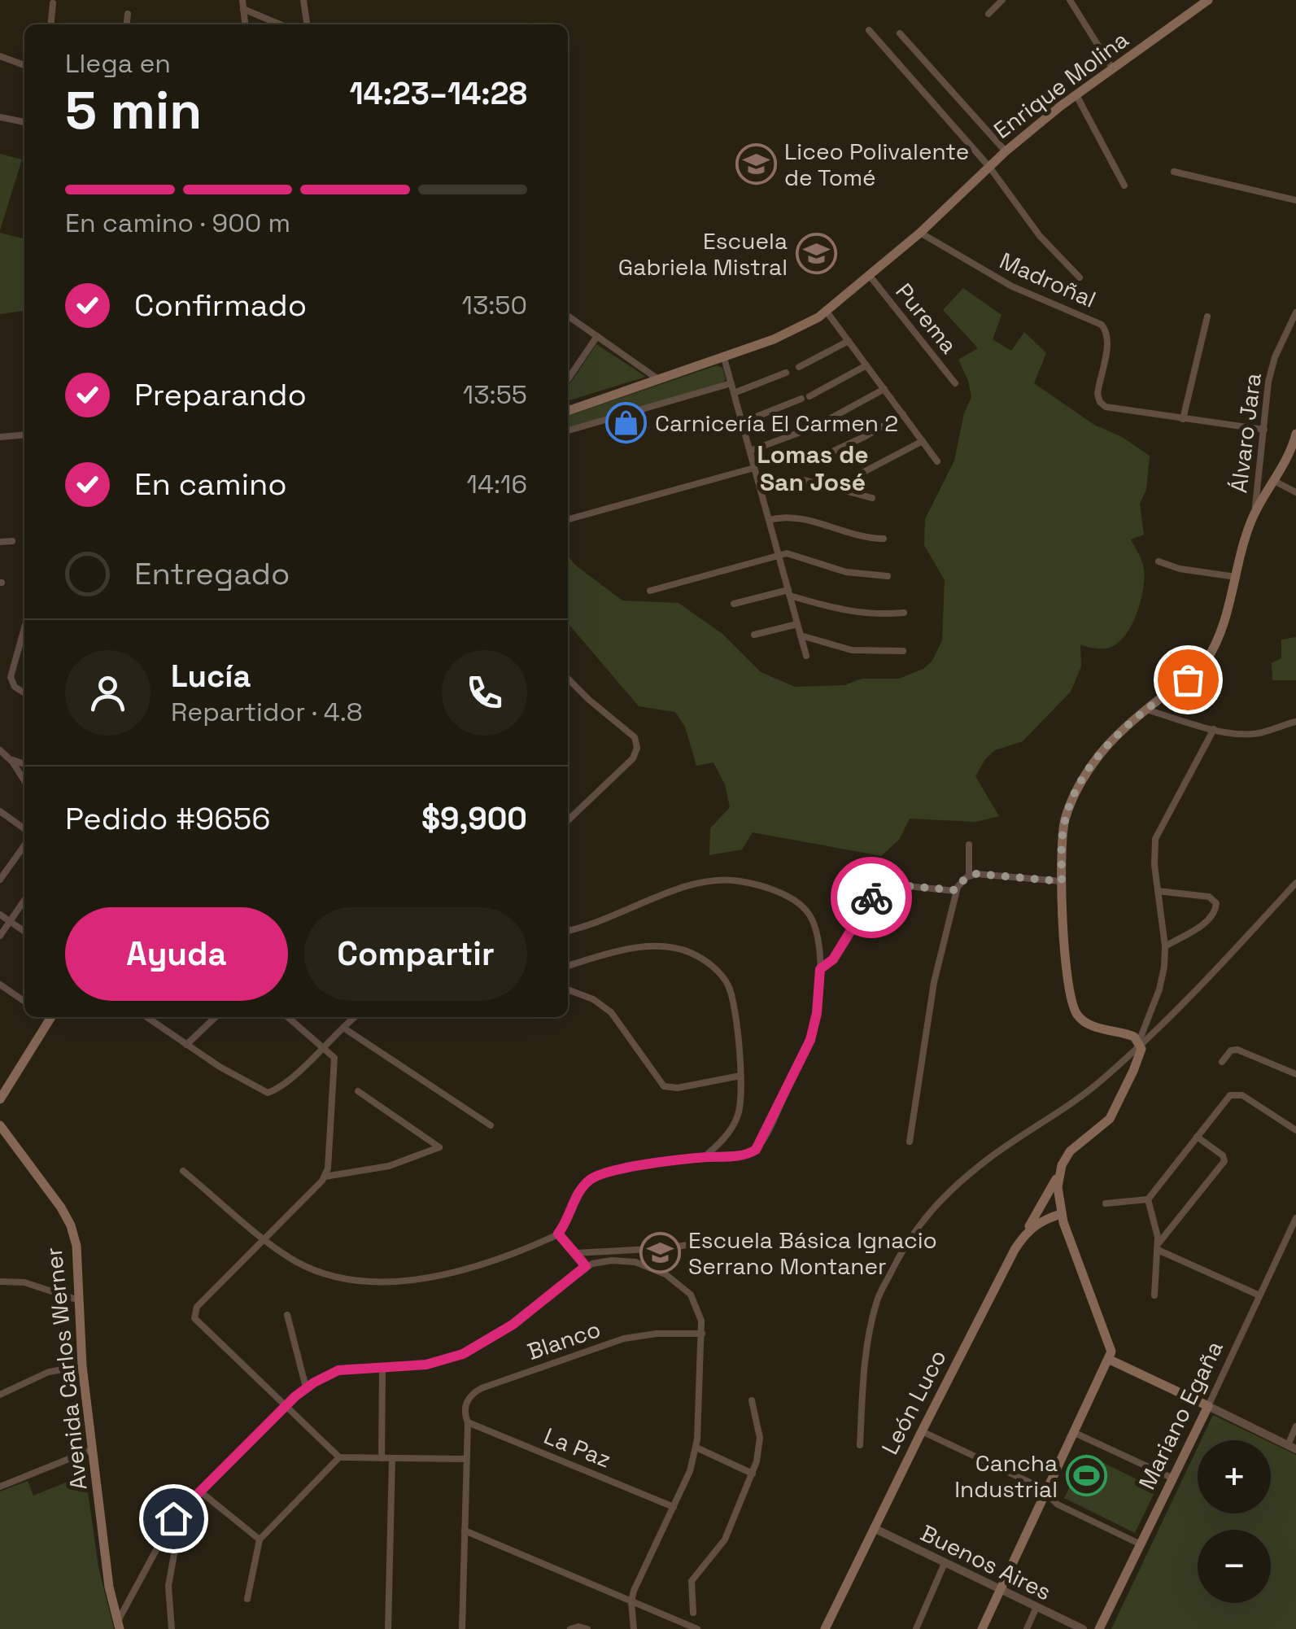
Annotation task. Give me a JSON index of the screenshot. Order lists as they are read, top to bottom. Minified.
{"streets":{"main road":["Enrique Molina","Avenida Carlos Werner","León Luco","Mariano Egaña"],"street":["Madroñal","Purema","Álvaro Jara","Blanco","La Paz","Buenos Aires"]},"crossings":[["Enrique Molina","Madroñal"],["Enrique Molina","Purema"],["Madroñal","Álvaro Jara"],["Blanco","La Paz"],["León Luco","Buenos Aires"]],"districts":["Lomas de San José"],"places":{"school or university":["Liceo Polivalente de Tomé","Escuela Gabriela Mistral","Escuela Básica Ignacio Serrano Montaner"],"shop":["Carnicería El Carmen 2"],"sports":["Cancha Industrial"]},"page":{"heading":["5 min","Llega en","14:23–14:28"],"panel":["Lucía","Repartidor · 4.8","Pedido #9656","$9,900"],"bar":"En camino · 900 m","list":[["Confirmado","13:50"],["Preparando","13:55"],["En camino","14:16"],"Entregado"],"buttons":["Ayuda","Compartir"],"map_buttons":["+","−"]}}
